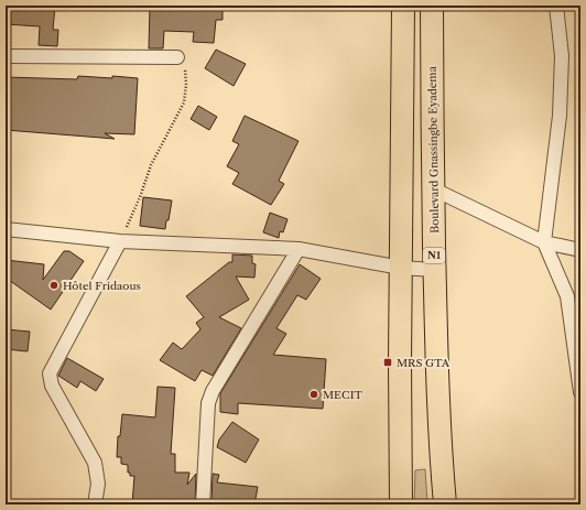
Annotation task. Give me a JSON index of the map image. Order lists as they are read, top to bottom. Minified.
{"streets":{"highway":["Boulevard Gnassingbe Eyadema","N1"]},"places":{"other":["Hôtel Fridaous","MECIT"],"transit":["MRS GTA"]}}
